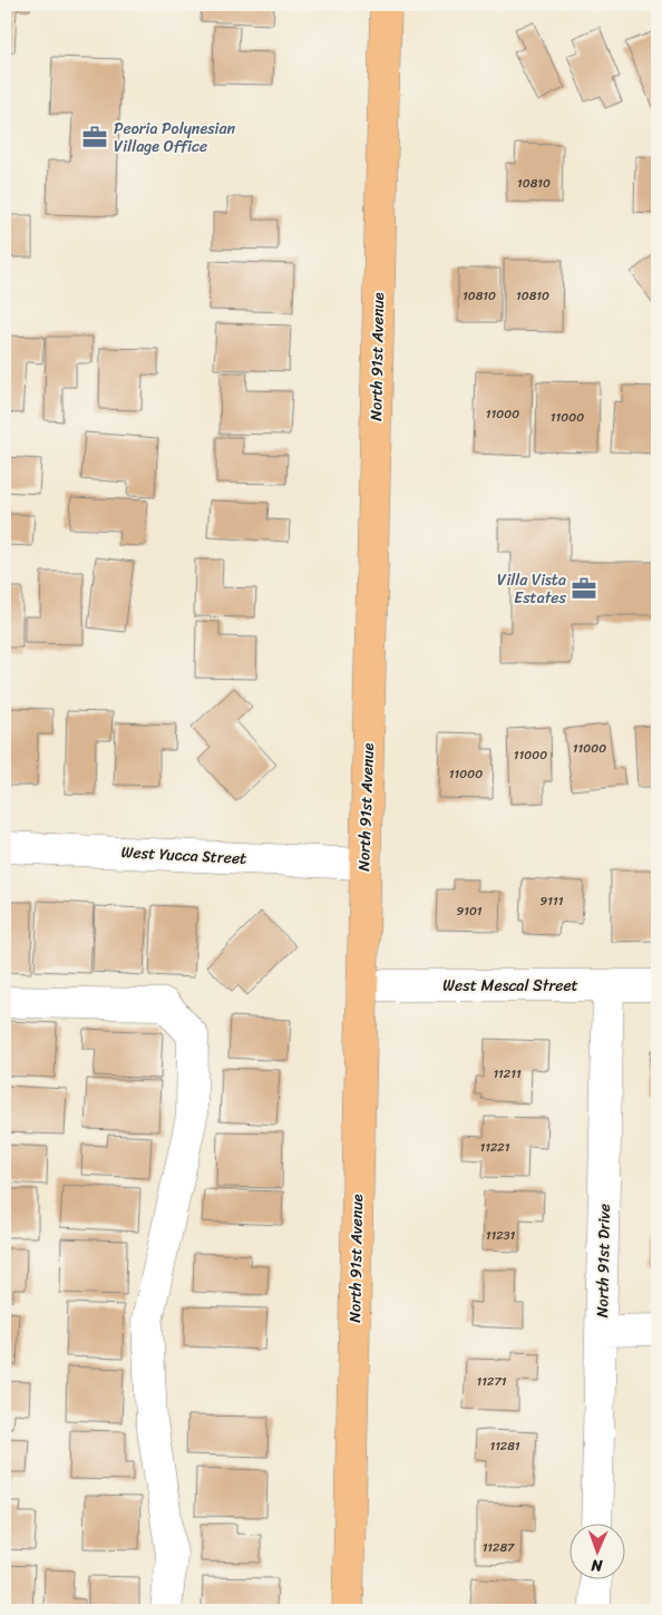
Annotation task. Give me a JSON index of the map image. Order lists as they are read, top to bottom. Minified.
{"streets":{"main road":["North 91st Avenue"],"street":["West Yucca Street","West Mescal Street","North 91st Drive"]},"crossings":[["North 91st Avenue","West Yucca Street"],["North 91st Avenue","West Mescal Street"],["West Mescal Street","North 91st Drive"]],"places":{"office":["Peoria Polynesian Village Office","Villa Vista Estates"]},"house_numbers":["10810","10810","10810","11000","11000","11000","11000","11000","9111","9101","11211","11221","11231","11271","11281","11287"],"north":"bottom"}
